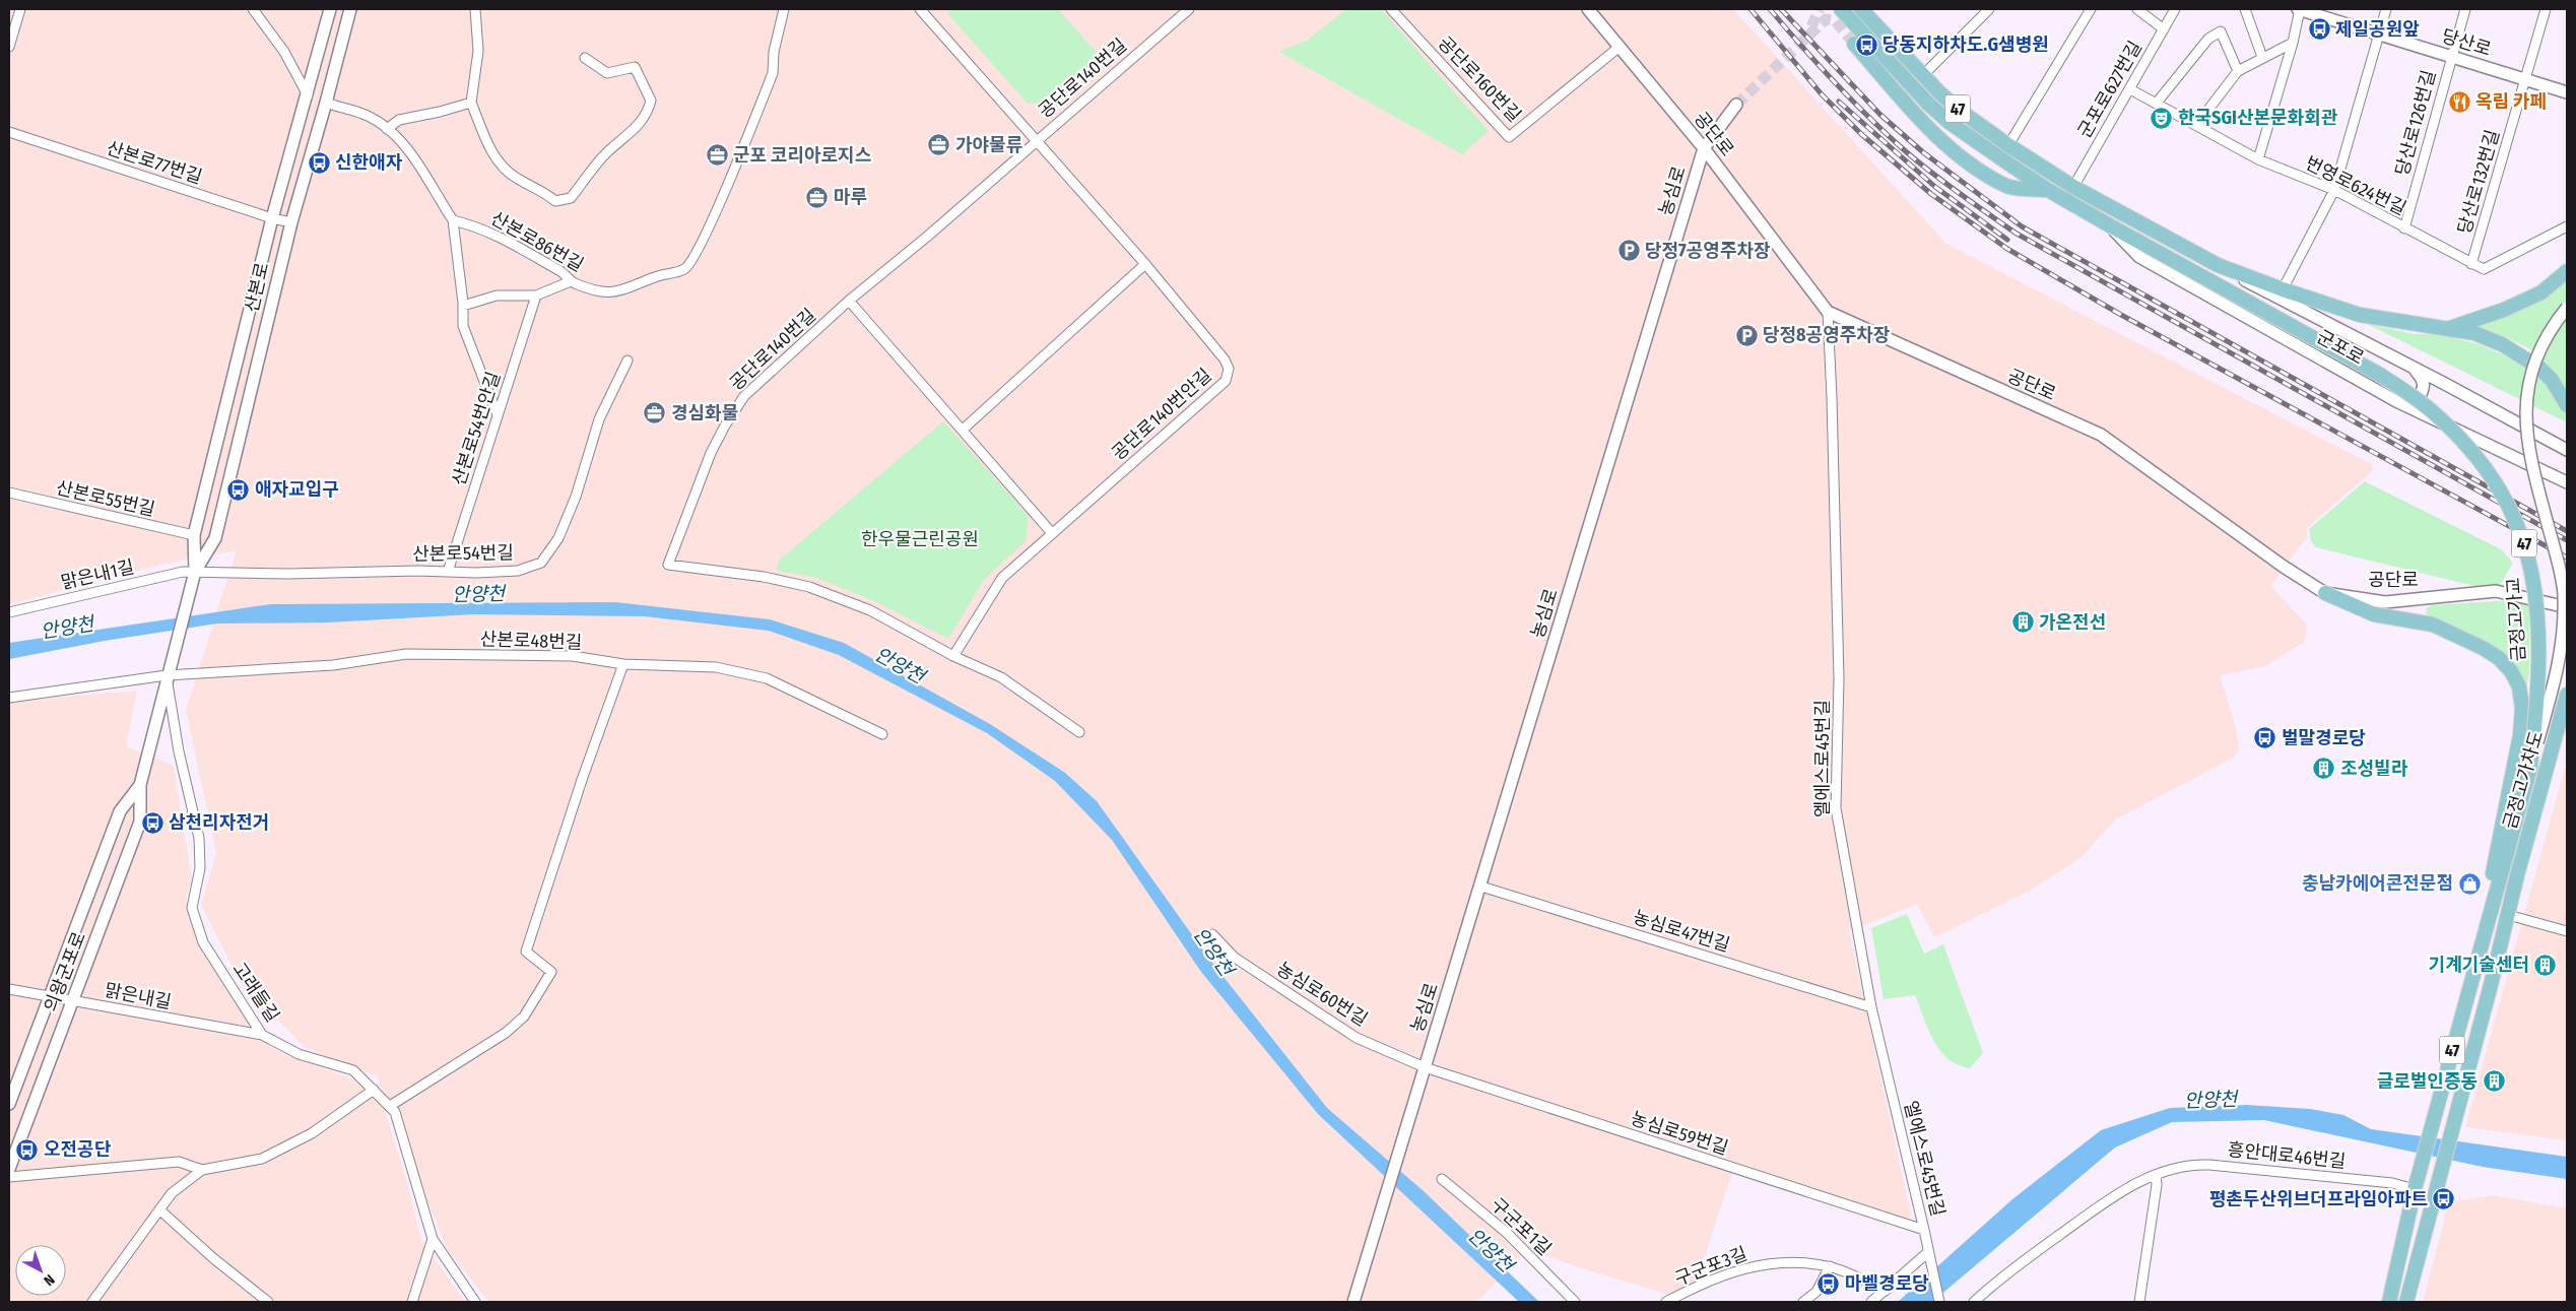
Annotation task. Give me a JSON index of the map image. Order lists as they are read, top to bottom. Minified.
{"streets":{"main road":["47","군포로","금정고가교","금정고가차도"],"street":["당산로","공단로140번길","공단로160번길","군포로627번길","당산로126번길","공단로","산본로77번길","당산로132번길","번영로624번길","농심로","산본로86번길","산본로","공단로140번안길","산본로54번안길","산본로55번길","산본로54번길","맑은내1길","산본로48번길","엘에스로45번길","농심로47번길","의왕군포로","고래들길","농심로60번길","맑은내길","농심로59번길","흥안대로46번길","구군포1길","구군포3길"]},"crossings":[["당산로","당산로126번길"],["당산로","당산로132번길"],["공단로140번길","공단로140번안길"],["공단로160번길","공단로"],["군포로627번길","번영로624번길"],["군포로627번길","군포로"],["47","금정고가차도"],["47","흥안대로46번길"],["당산로126번길","번영로624번길"],["공단로","농심로"],["공단로","엘에스로45번길"],["산본로77번길","산본로"],["당산로132번길","번영로624번길"],["농심로","농심로47번길"],["농심로","농심로60번길"],["농심로","농심로59번길"],["산본로","산본로55번길"],["산본로","산본로54번길"],["산본로","맑은내1길"],["산본로","의왕군포로"],["군포로","금정고가교"],["산본로54번안길","산본로54번길"],["산본로54번길","맑은내1길"],["산본로54번길","의왕군포로"],["맑은내1길","의왕군포로"],["금정고가교","금정고가차도"],["산본로48번길","의왕군포로"],["산본로48번길","고래들길"],["엘에스로45번길","농심로47번길"],["엘에스로45번길","농심로59번길"],["의왕군포로","고래들길"],["의왕군포로","맑은내길"],["고래들길","맑은내길"],["농심로60번길","농심로59번길"]],"water":["안양천"],"parks":["한우물근린공원"],"places":{"bus stop":["제일공원앞","당동지하차도.G샘병원","신한애자","애자교입구","벌말경로당","삼천리자전거","오전공단","평촌두산위브더프라임아파트","마벨경로당"],"restaurant":["옥림 카페"],"theatre":["한국SGI산본문화회관"],"office":["가야물류","군포 코리아로지스","마루","경심화물"],"parking":["당정7공영주차장","당정8공영주차장"],"building":["가온전선","조성빌라","기계기술센터","글로벌인증동"],"shop":["충남카에어콘전문점"]},"north":"bottom right"}
